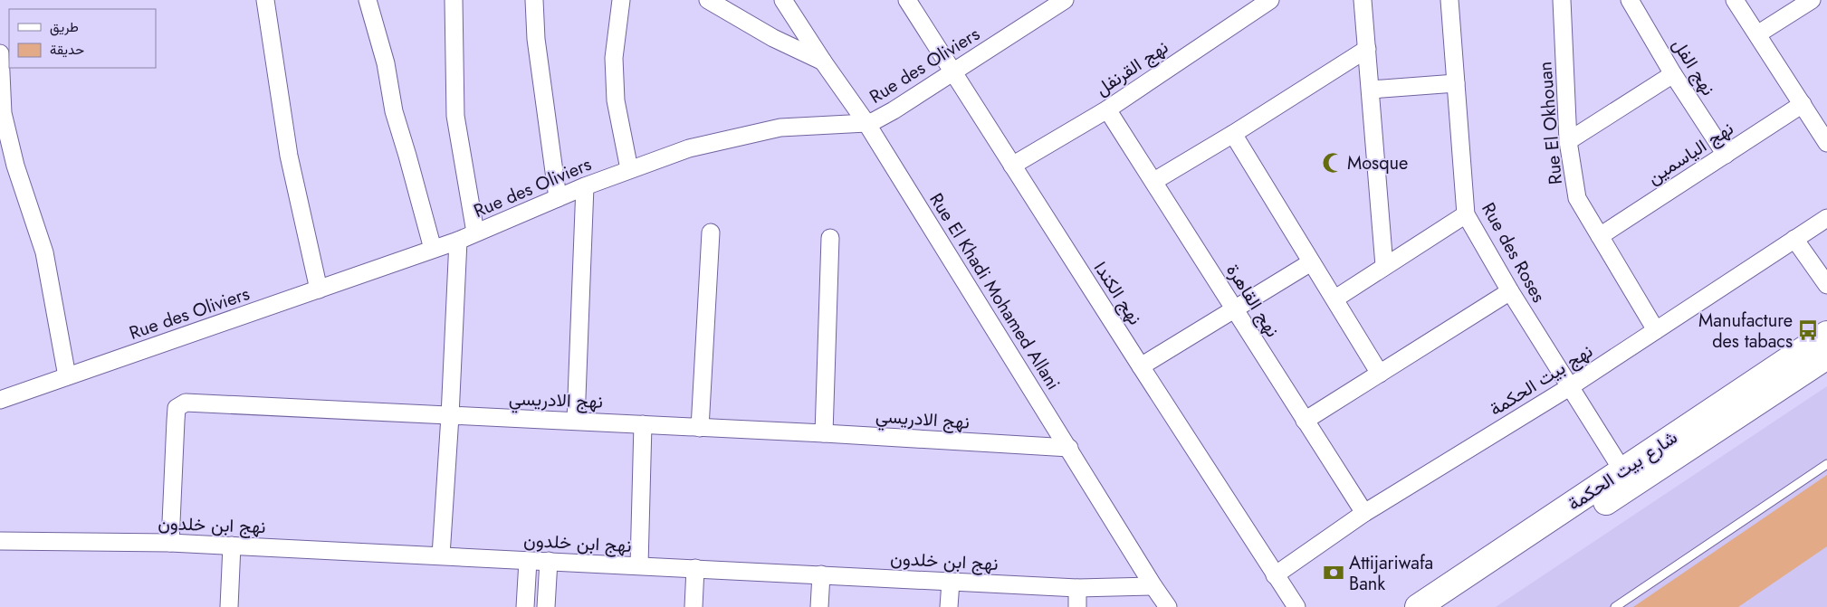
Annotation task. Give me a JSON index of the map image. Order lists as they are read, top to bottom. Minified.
{"streets":{"main road":["شارع بيت الحكمة"],"street":["Rue des Oliviers","نهج الفل","نهج القرنفل","Rue El Okhouan","نهج الياسمين","Rue des Roses","Rue El Khadi Mohamed Allani","نهج الكندا","نهج القاهرة","نهج بيت الحكمة","نهج الادريسي","نهج ابن خلدون"]},"crossings":[["Rue des Oliviers","Rue El Khadi Mohamed Allani"],["Rue des Oliviers","نهج الكندا"],["نهج الفل","نهج الياسمين"],["نهج القرنفل","نهج الكندا"],["نهج القرنفل","نهج القاهرة"],["Rue El Okhouan","نهج الياسمين"],["Rue El Okhouan","نهج بيت الحكمة"],["Rue des Roses","نهج بيت الحكمة"],["Rue des Roses","شارع بيت الحكمة"],["Rue El Khadi Mohamed Allani","نهج الادريسي"],["Rue El Khadi Mohamed Allani","نهج ابن خلدون"],["نهج الكندا","نهج بيت الحكمة"],["نهج القاهرة","نهج بيت الحكمة"],["نهج الادريسي","نهج ابن خلدون"]],"places":{"mosque":["Mosque"],"bus stop":["Manufacture des tabacs"],"bank":["Attijariwafa Bank"]},"legend":["طريق","حديقة"]}
